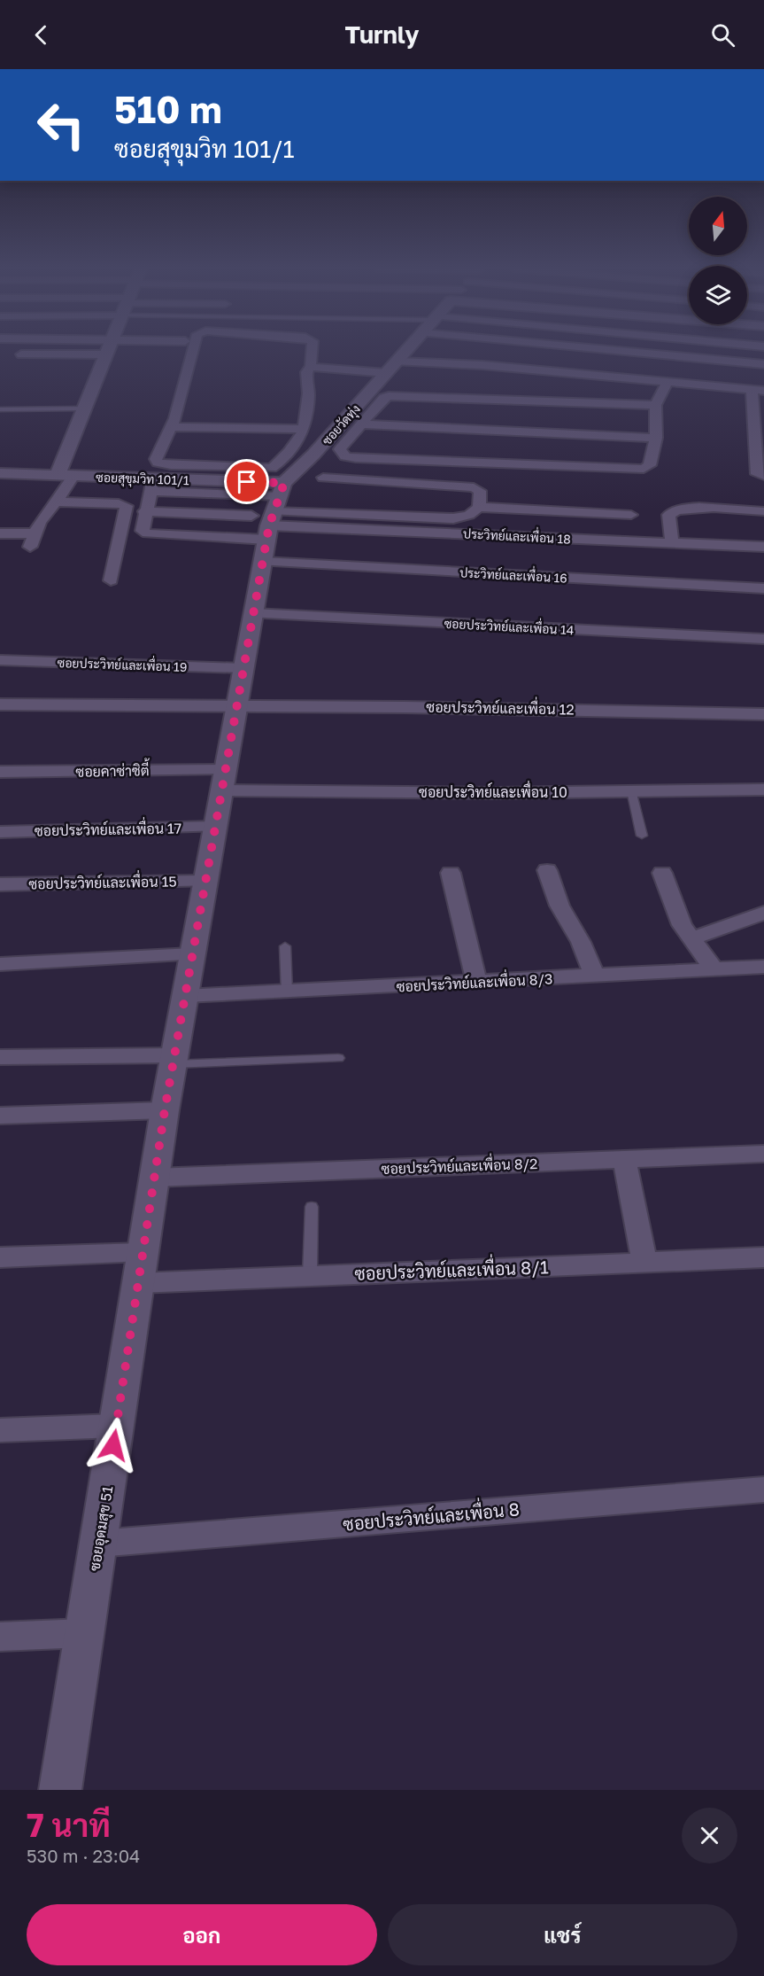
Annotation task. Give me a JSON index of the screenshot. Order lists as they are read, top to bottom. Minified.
{"streets":{"street":["ซอยวัดทุ่ง","ซอยสุขุมวิท 101/1","ประวิทย์และเพื่อน 18","ประวิทย์และเพื่อน 16","ซอยประวิทย์และเพื่อน 14","ซอยประวิทย์และเพื่อน 19","ซอยประวิทย์และเพื่อน 12","ซอยคาซ่าซิตี้","ซอยประวิทย์และเพื่อน 10","ซอยประวิทย์และเพื่อน 17","ซอยประวิทย์และเพื่อน 15","ซอยประวิทย์และเพื่อน 8/3","ซอยประวิทย์และเพื่อน 8/2","ซอยประวิทย์และเพื่อน 8/1","ซอยประวิทย์และเพื่อน 8","ซอยอุดมสุข 51"]},"crossings":[["ซอยวัดทุ่ง","ซอยสุขุมวิท 101/1"],["ซอยวัดทุ่ง","ประวิทย์และเพื่อน 18"],["ซอยวัดทุ่ง","ประวิทย์และเพื่อน 16"],["ซอยวัดทุ่ง","ซอยอุดมสุข 51"],["ซอยสุขุมวิท 101/1","ประวิทย์และเพื่อน 18"],["ซอยสุขุมวิท 101/1","ประวิทย์และเพื่อน 16"],["ซอยสุขุมวิท 101/1","ซอยอุดมสุข 51"],["ประวิทย์และเพื่อน 18","ประวิทย์และเพื่อน 16"],["ประวิทย์และเพื่อน 18","ซอยอุดมสุข 51"],["ประวิทย์และเพื่อน 16","ซอยอุดมสุข 51"],["ซอยประวิทย์และเพื่อน 14","ซอยอุดมสุข 51"],["ซอยประวิทย์และเพื่อน 19","ซอยอุดมสุข 51"],["ซอยประวิทย์และเพื่อน 12","ซอยอุดมสุข 51"],["ซอยคาซ่าซิตี้","ซอยประวิทย์และเพื่อน 10"],["ซอยคาซ่าซิตี้","ซอยอุดมสุข 51"],["ซอยประวิทย์และเพื่อน 10","ซอยอุดมสุข 51"],["ซอยประวิทย์และเพื่อน 17","ซอยอุดมสุข 51"],["ซอยประวิทย์และเพื่อน 15","ซอยอุดมสุข 51"],["ซอยประวิทย์และเพื่อน 8/3","ซอยอุดมสุข 51"],["ซอยประวิทย์และเพื่อน 8/2","ซอยอุดมสุข 51"],["ซอยประวิทย์และเพื่อน 8/1","ซอยอุดมสุข 51"],["ซอยประวิทย์และเพื่อน 8","ซอยอุดมสุข 51"]],"north":"top","page":{"header":"Turnly","turn":["510 m","ซอยสุขุมวิท 101/1"],"heading":["7 นาที","530 m · 23:04"],"buttons":["ออก","แชร์"]}}
